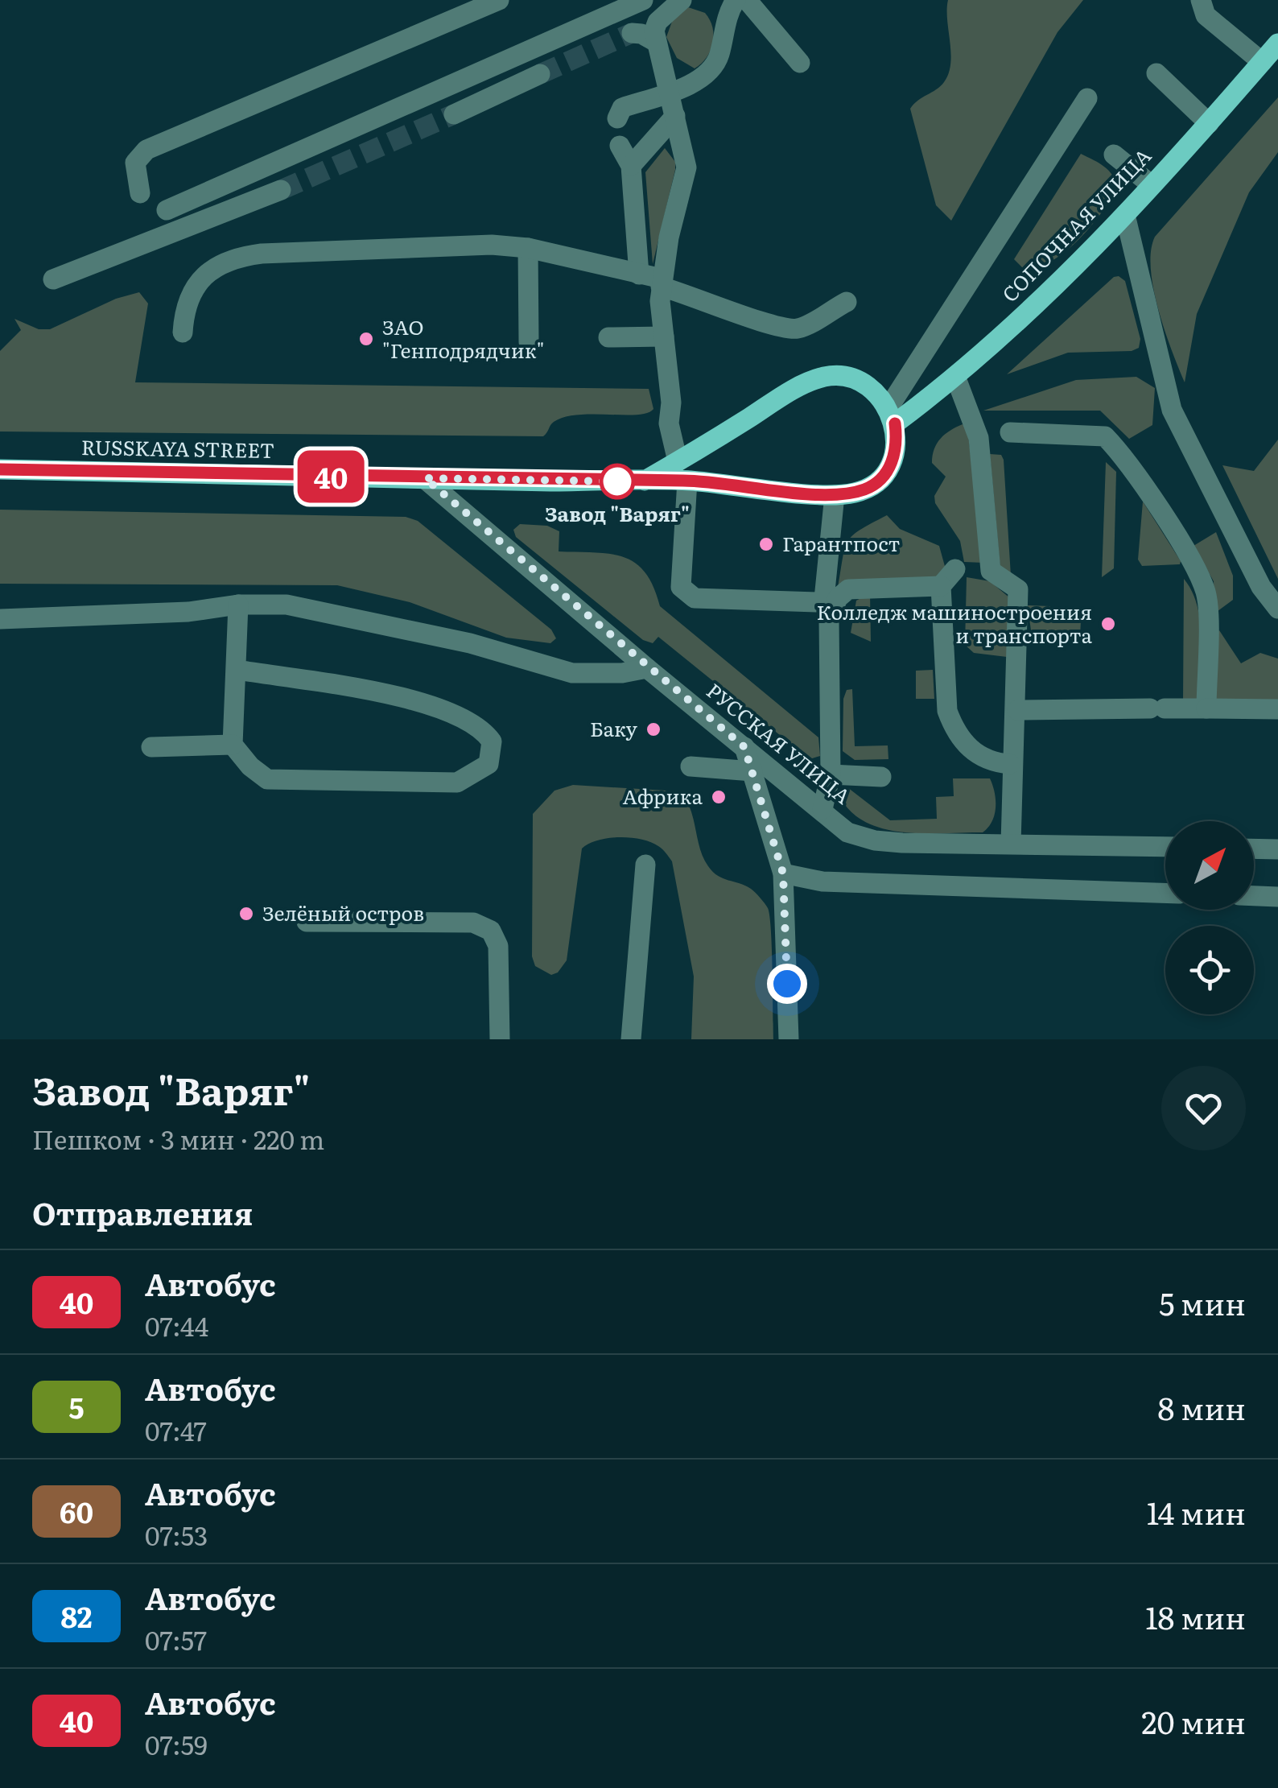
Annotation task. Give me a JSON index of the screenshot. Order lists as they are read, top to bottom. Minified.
{"streets":{"main road":["СОПОЧНАЯ УЛИЦА","RUSSKAYA STREET"],"street":["РУССКАЯ УЛИЦА"]},"crossings":[["RUSSKAYA STREET","РУССКАЯ УЛИЦА"]],"places":["ЗАО \"Генподрядчик\"","Завод \"Варяг\"","Гарантпост","Колледж машиностроения и транспорта","Баку","Африка","Зелёный остров"],"lines":["bus line 40"],"north":"top right","page":{"on_map":"40","heading":[["Завод \"Варяг\"","Пешком · 3 мин · 220 m"],"Отправления"],"list":[{"mark":"40","name":"Автобус","note":"07:44","value":"5 мин"},{"mark":"5","name":"Автобус","note":"07:47","value":"8 мин"},{"mark":"60","name":"Автобус","note":"07:53","value":"14 мин"},{"mark":"82","name":"Автобус","note":"07:57","value":"18 мин"},{"mark":"40","name":"Автобус","note":"07:59","value":"20 мин"}]}}
